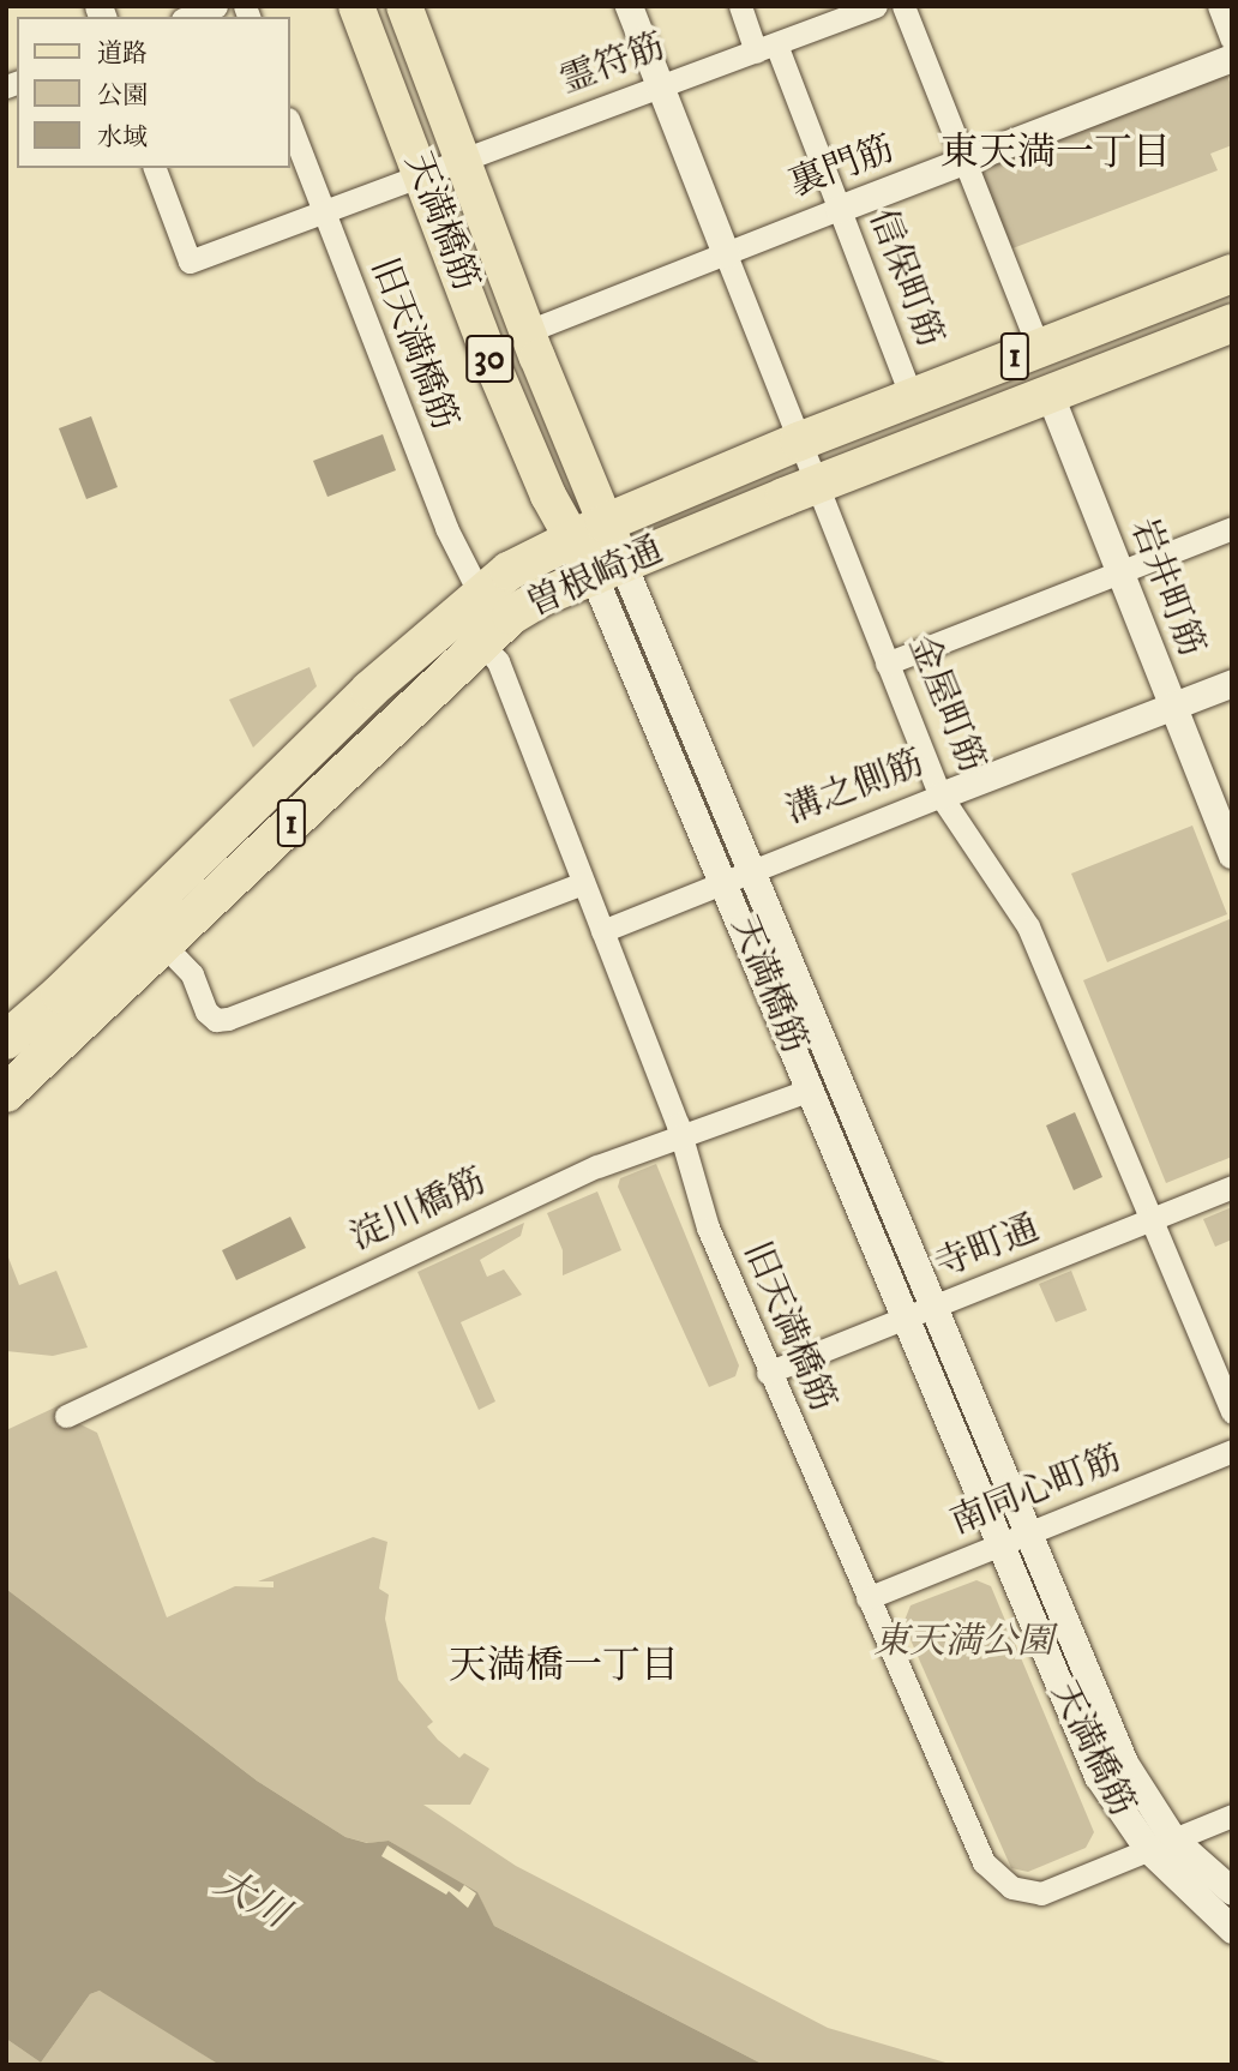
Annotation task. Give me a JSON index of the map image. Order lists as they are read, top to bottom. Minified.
{"streets":{"highway":["1","曽根崎通"],"main road":["天満橋筋","30"],"street":["霊符筋","裏門筋","信保町筋","旧天満橋筋","岩井町筋","金屋町筋","溝之側筋","淀川橋筋","寺町通","南同心町筋"]},"crossings":[["霊符筋","天満橋筋"],["霊符筋","信保町筋"],["霊符筋","旧天満橋筋"],["霊符筋","金屋町筋"],["裏門筋","天満橋筋"],["裏門筋","信保町筋"],["裏門筋","金屋町筋"],["天満橋筋","旧天満橋筋"],["天満橋筋","曽根崎通"],["天満橋筋","溝之側筋"],["天満橋筋","淀川橋筋"],["天満橋筋","寺町通"],["天満橋筋","南同心町筋"],["信保町筋","曽根崎通"],["旧天満橋筋","曽根崎通"],["旧天満橋筋","溝之側筋"],["旧天満橋筋","淀川橋筋"],["旧天満橋筋","寺町通"],["旧天満橋筋","南同心町筋"],["曽根崎通","岩井町筋"],["曽根崎通","金屋町筋"],["岩井町筋","溝之側筋"],["金屋町筋","溝之側筋"],["金屋町筋","寺町通"]],"districts":["東天満一丁目","天満橋一丁目"],"water":["大川"],"parks":["東天満公園"],"legend":["道路","公園","水域"]}
